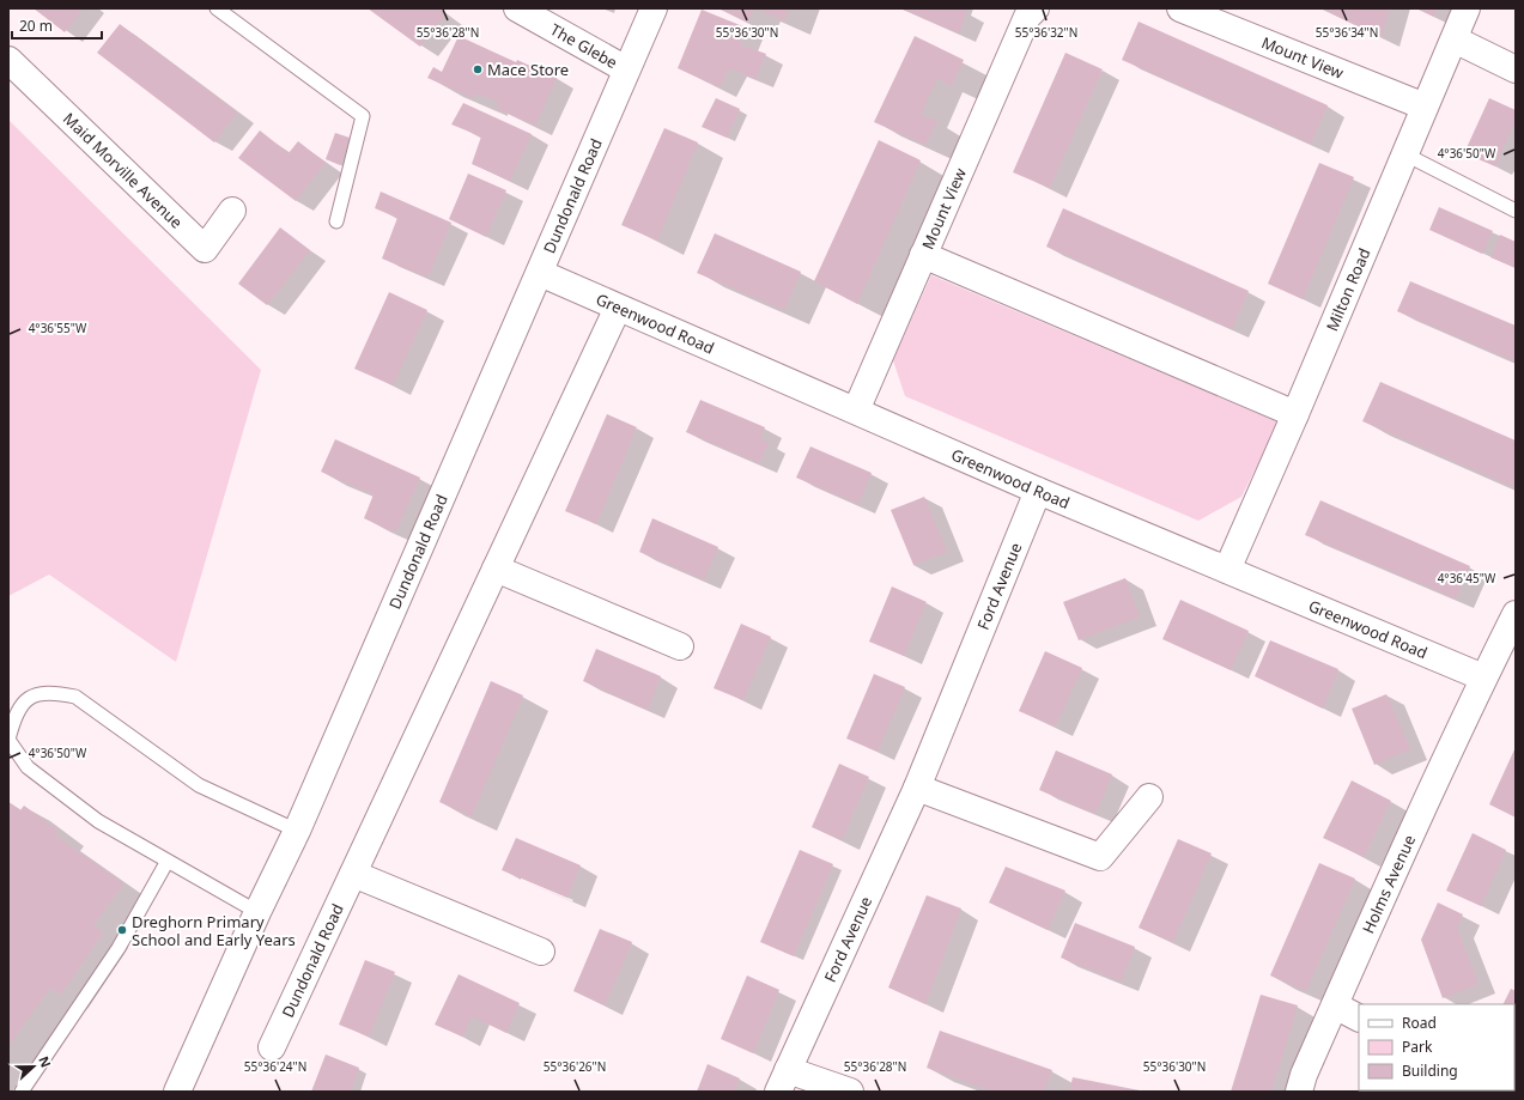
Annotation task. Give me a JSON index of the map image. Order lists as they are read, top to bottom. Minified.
{"streets":{"street":["The Glebe","Mount View","Maid Morville Avenue","Dundonald Road","Milton Road","Greenwood Road","Ford Avenue","Holms Avenue"]},"crossings":[["The Glebe","Dundonald Road"],["Mount View","Milton Road"],["Mount View","Greenwood Road"],["Dundonald Road","Greenwood Road"],["Milton Road","Greenwood Road"],["Greenwood Road","Ford Avenue"],["Greenwood Road","Holms Avenue"]],"places":["Mace Store","Dreghorn Primary School and Early Years"],"legend":["Road","Park","Building"],"scale_bar":"20 m","north":"right","coordinates":["55°36'28\"N","55°36'30\"N","55°36'32\"N","55°36'34\"N","4°36'50\"W","4°36'55\"W","4°36'45\"W","55°36'24\"N","55°36'26\"N"]}
